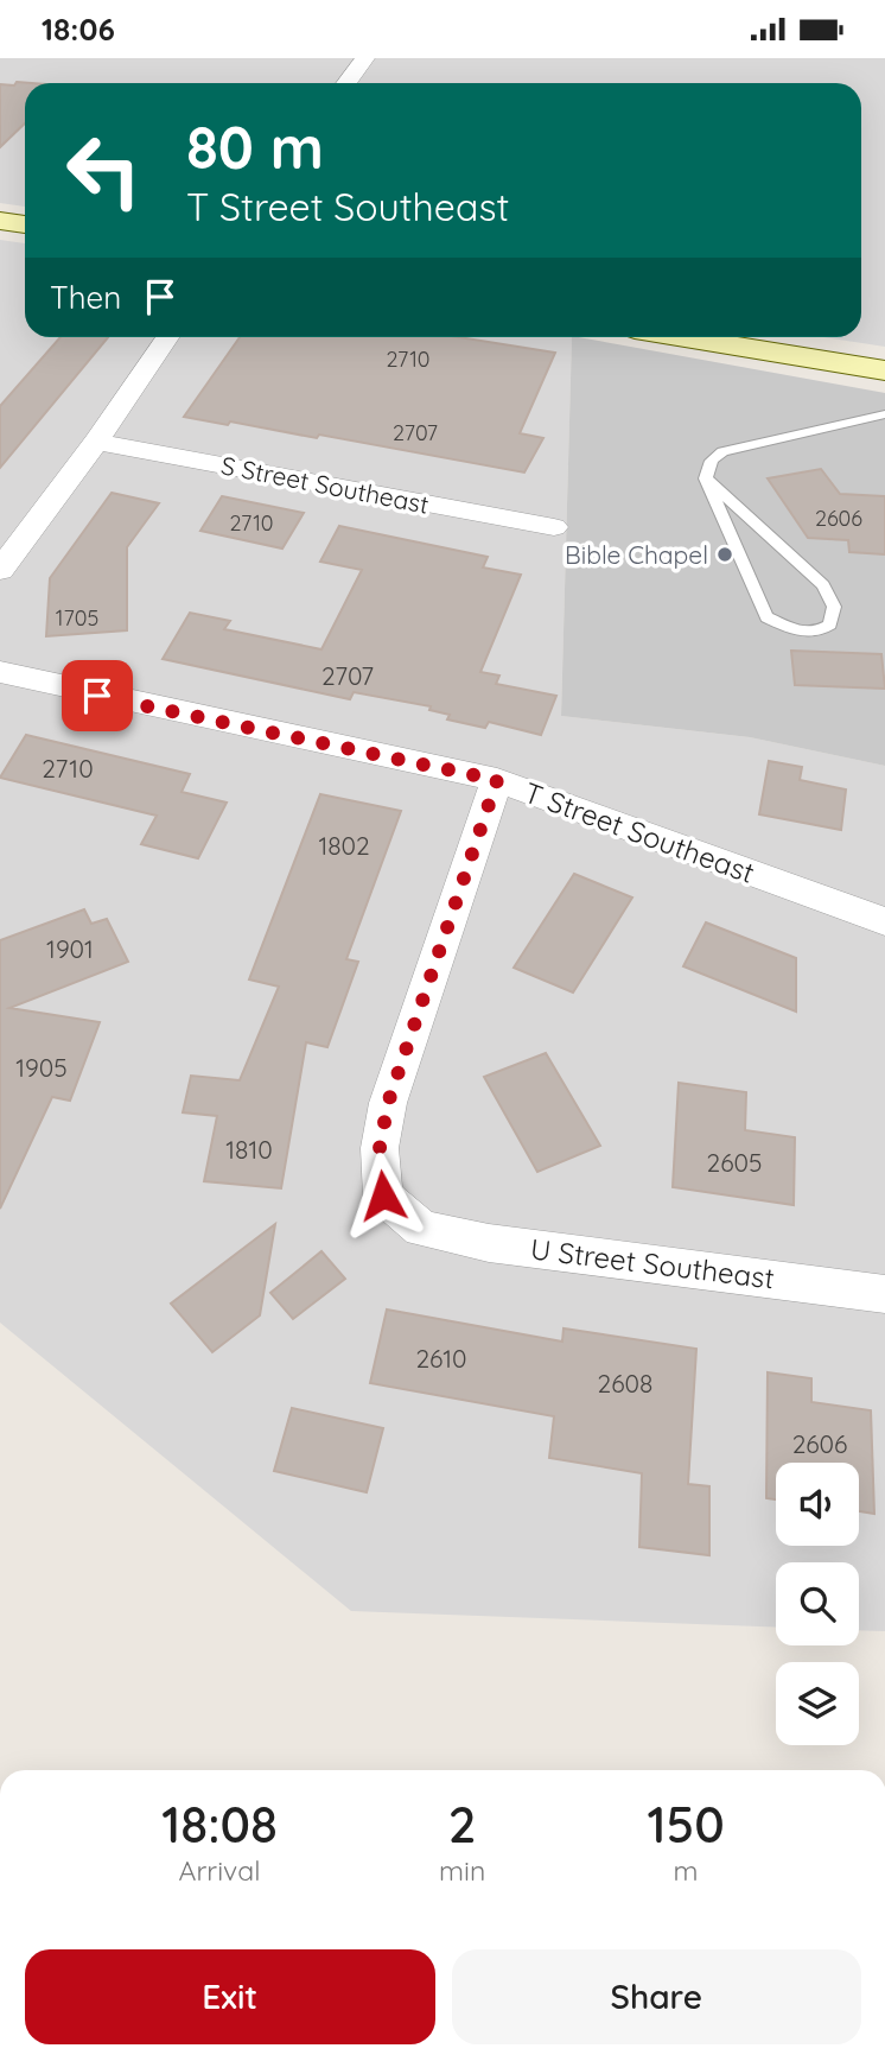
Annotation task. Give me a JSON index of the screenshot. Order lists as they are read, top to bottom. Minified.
{"streets":{"street":["S Street Southeast","T Street Southeast","U Street Southeast"]},"crossings":[["T Street Southeast","U Street Southeast"]],"places":["Bible Chapel"],"house_numbers":["2710","2707","2606","2710","1705","2707","2710","1802","1901","1905","1810","2605","2610","2608","2606"],"page":{"status":"18:06","turn":["80 m","T Street Southeast"],"then":"Then","eta":["18:08","Arrival","2","min","150","m"],"buttons":["Exit","Share"]}}
